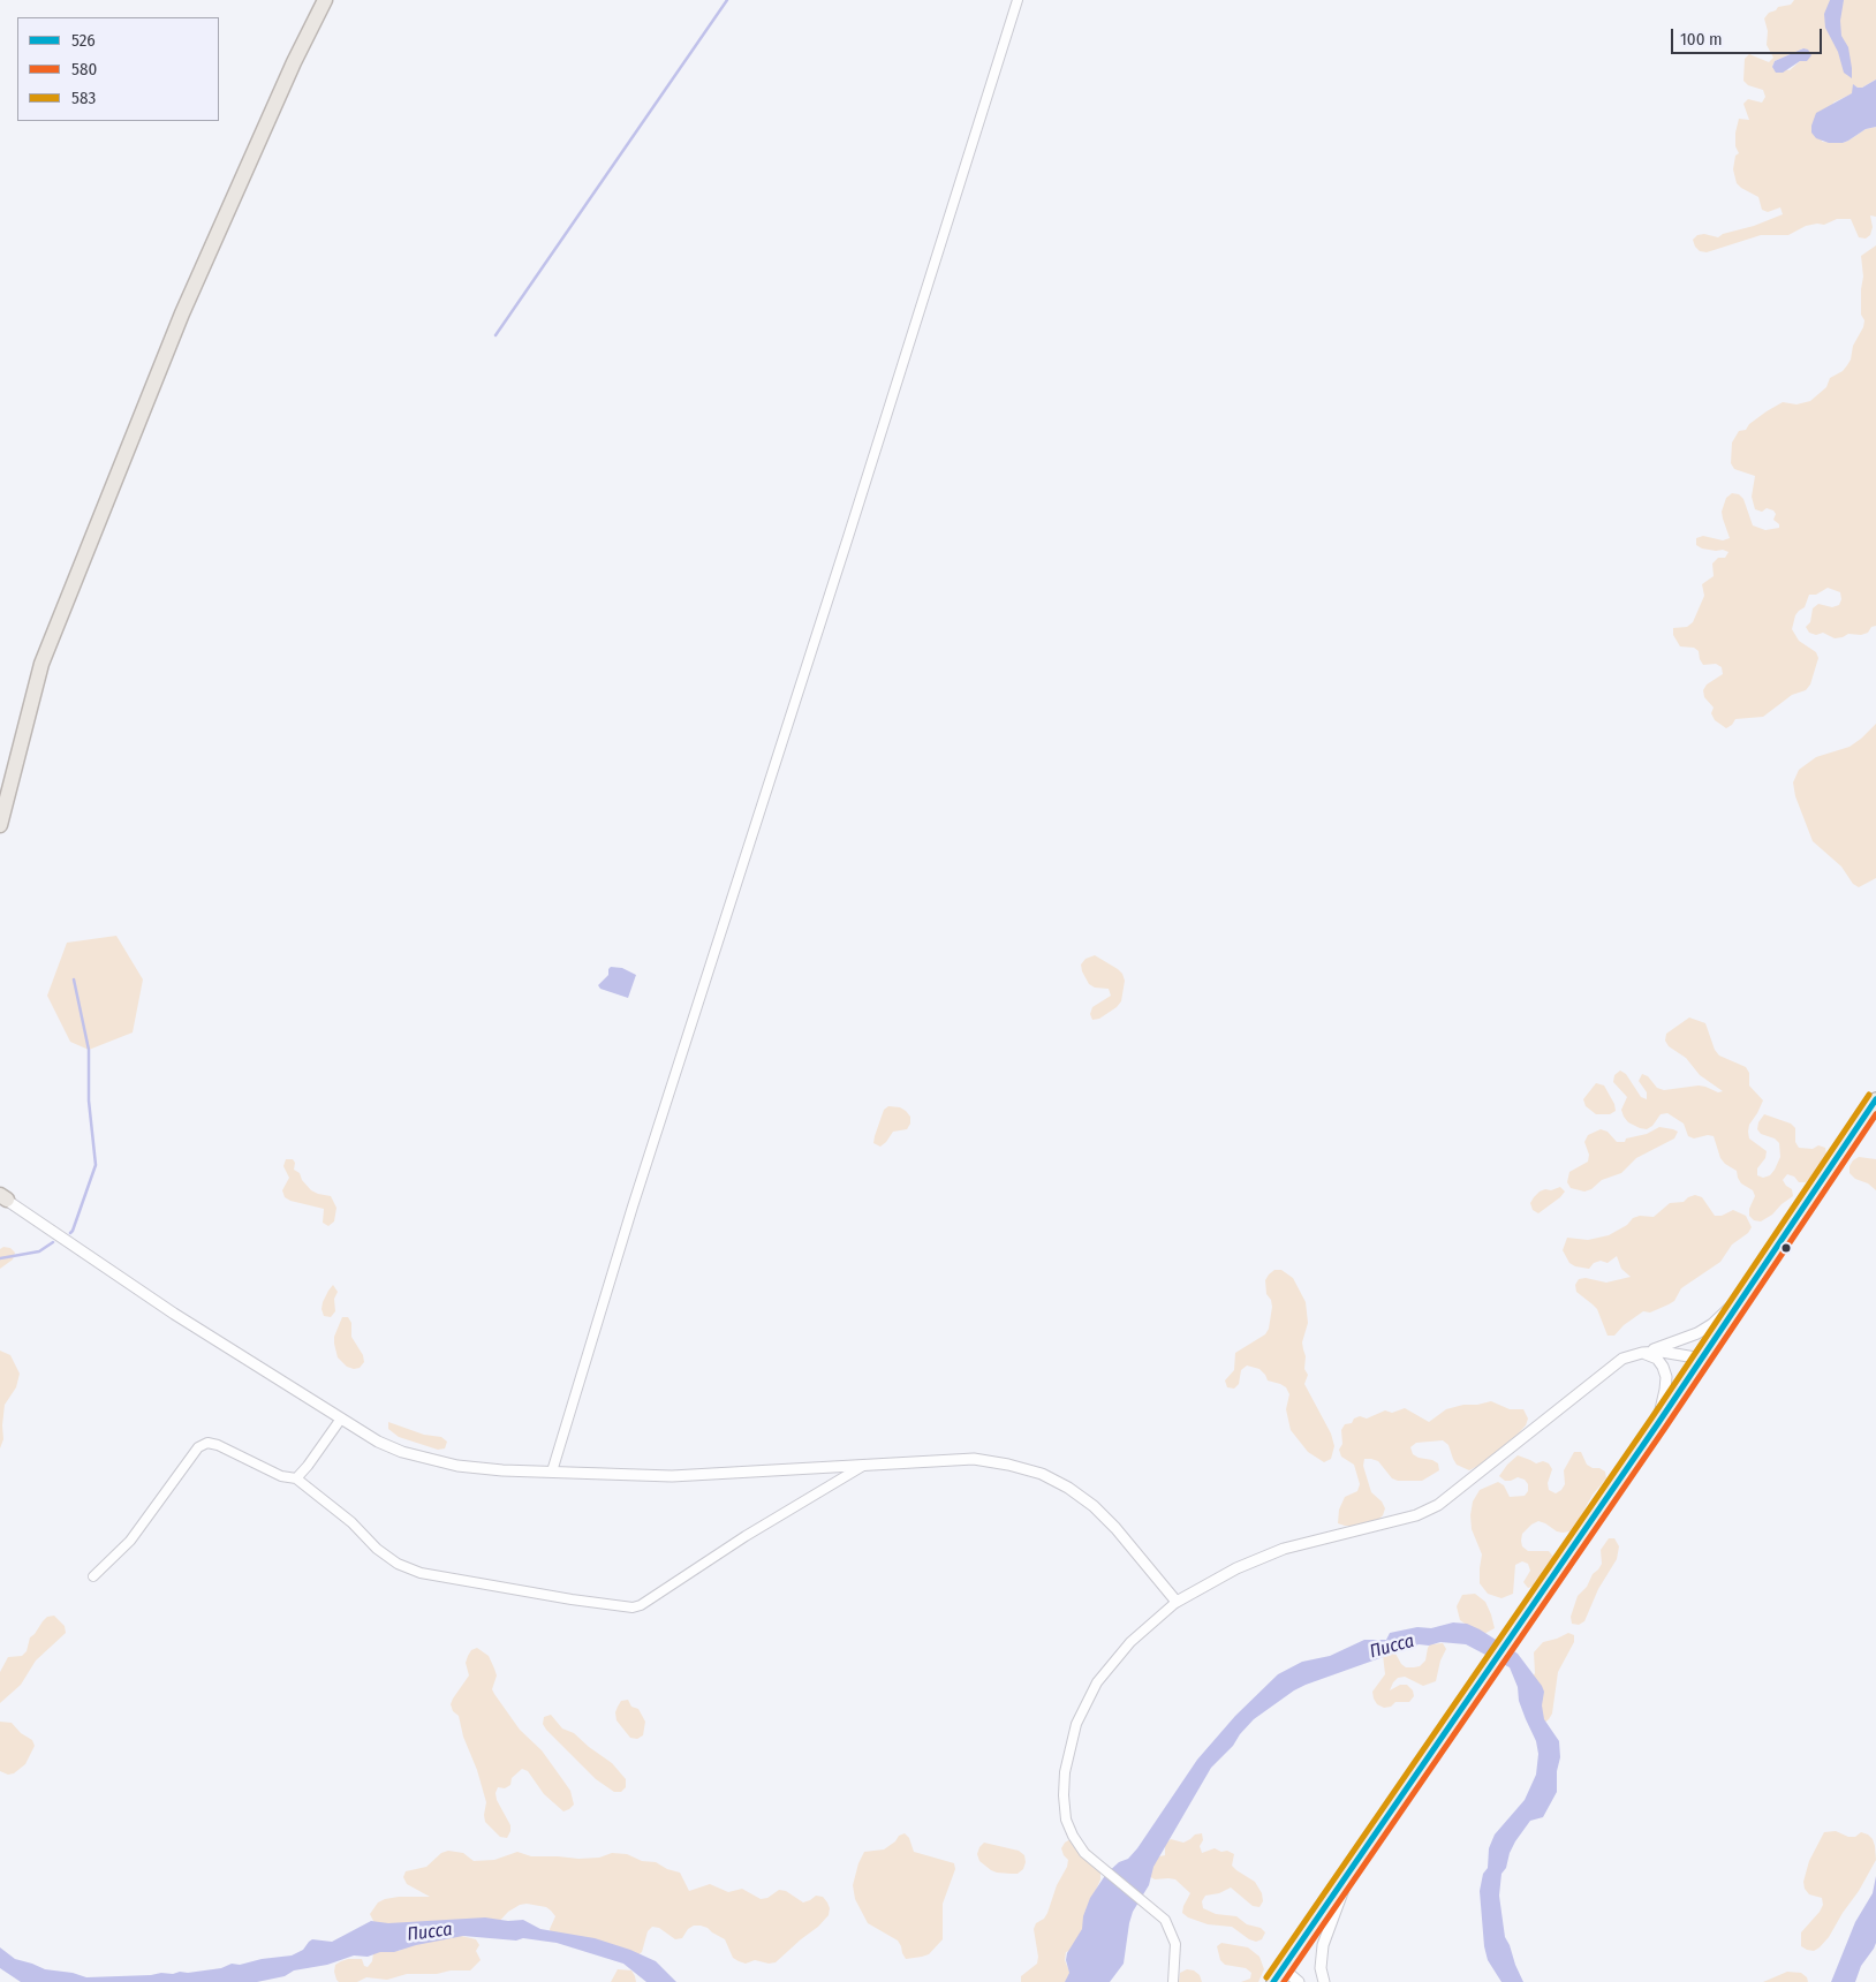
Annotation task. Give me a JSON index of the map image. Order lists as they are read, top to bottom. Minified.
{"water":["Писса"],"lines":["transit line 583","transit line 526","transit line 580"],"legend":["526","580","583"],"scale_bar":"100 m"}
